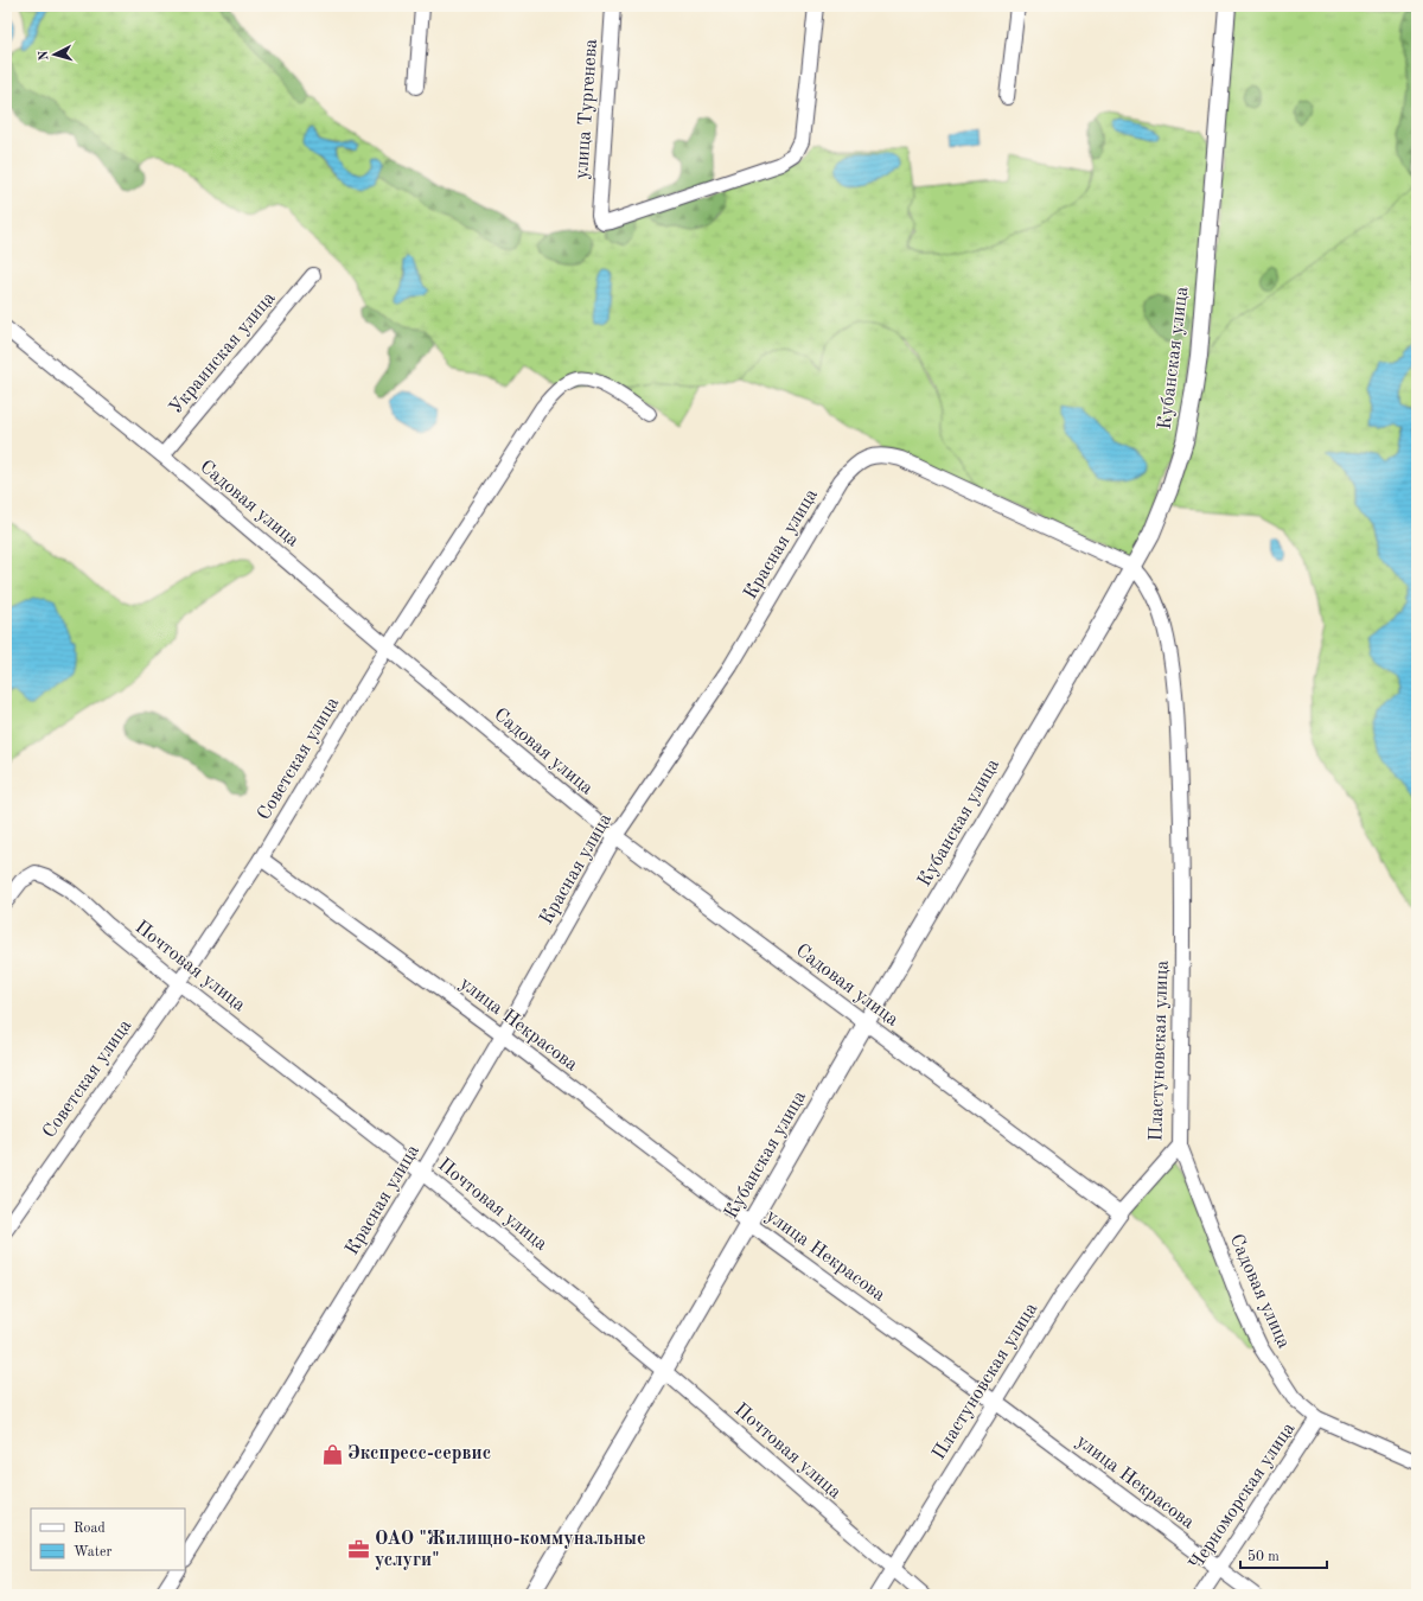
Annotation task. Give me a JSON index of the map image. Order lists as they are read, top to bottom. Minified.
{"streets":{"street":["улица Тургенева","Украинская улица","Кубанская улица","Садовая улица","Красная улица","Советская улица","Почтовая улица","улица Некрасова","Пластуновская улица","Черноморская улица"]},"crossings":[["Украинская улица","Садовая улица"],["Кубанская улица","Садовая улица"],["Кубанская улица","Красная улица"],["Кубанская улица","Почтовая улица"],["Кубанская улица","улица Некрасова"],["Кубанская улица","Пластуновская улица"],["Садовая улица","Красная улица"],["Садовая улица","Советская улица"],["Садовая улица","Пластуновская улица"],["Садовая улица","Черноморская улица"],["Красная улица","Почтовая улица"],["Красная улица","улица Некрасова"],["Красная улица","Пластуновская улица"],["Советская улица","Почтовая улица"],["Советская улица","улица Некрасова"],["Почтовая улица","Пластуновская улица"],["улица Некрасова","Пластуновская улица"],["улица Некрасова","Черноморская улица"]],"places":{"shop":["Экспресс-сервис"],"office":["ОАО \"Жилищно-коммунальные услуги\""]},"legend":["Road","Water"],"scale_bar":"50 m","north":"left"}
